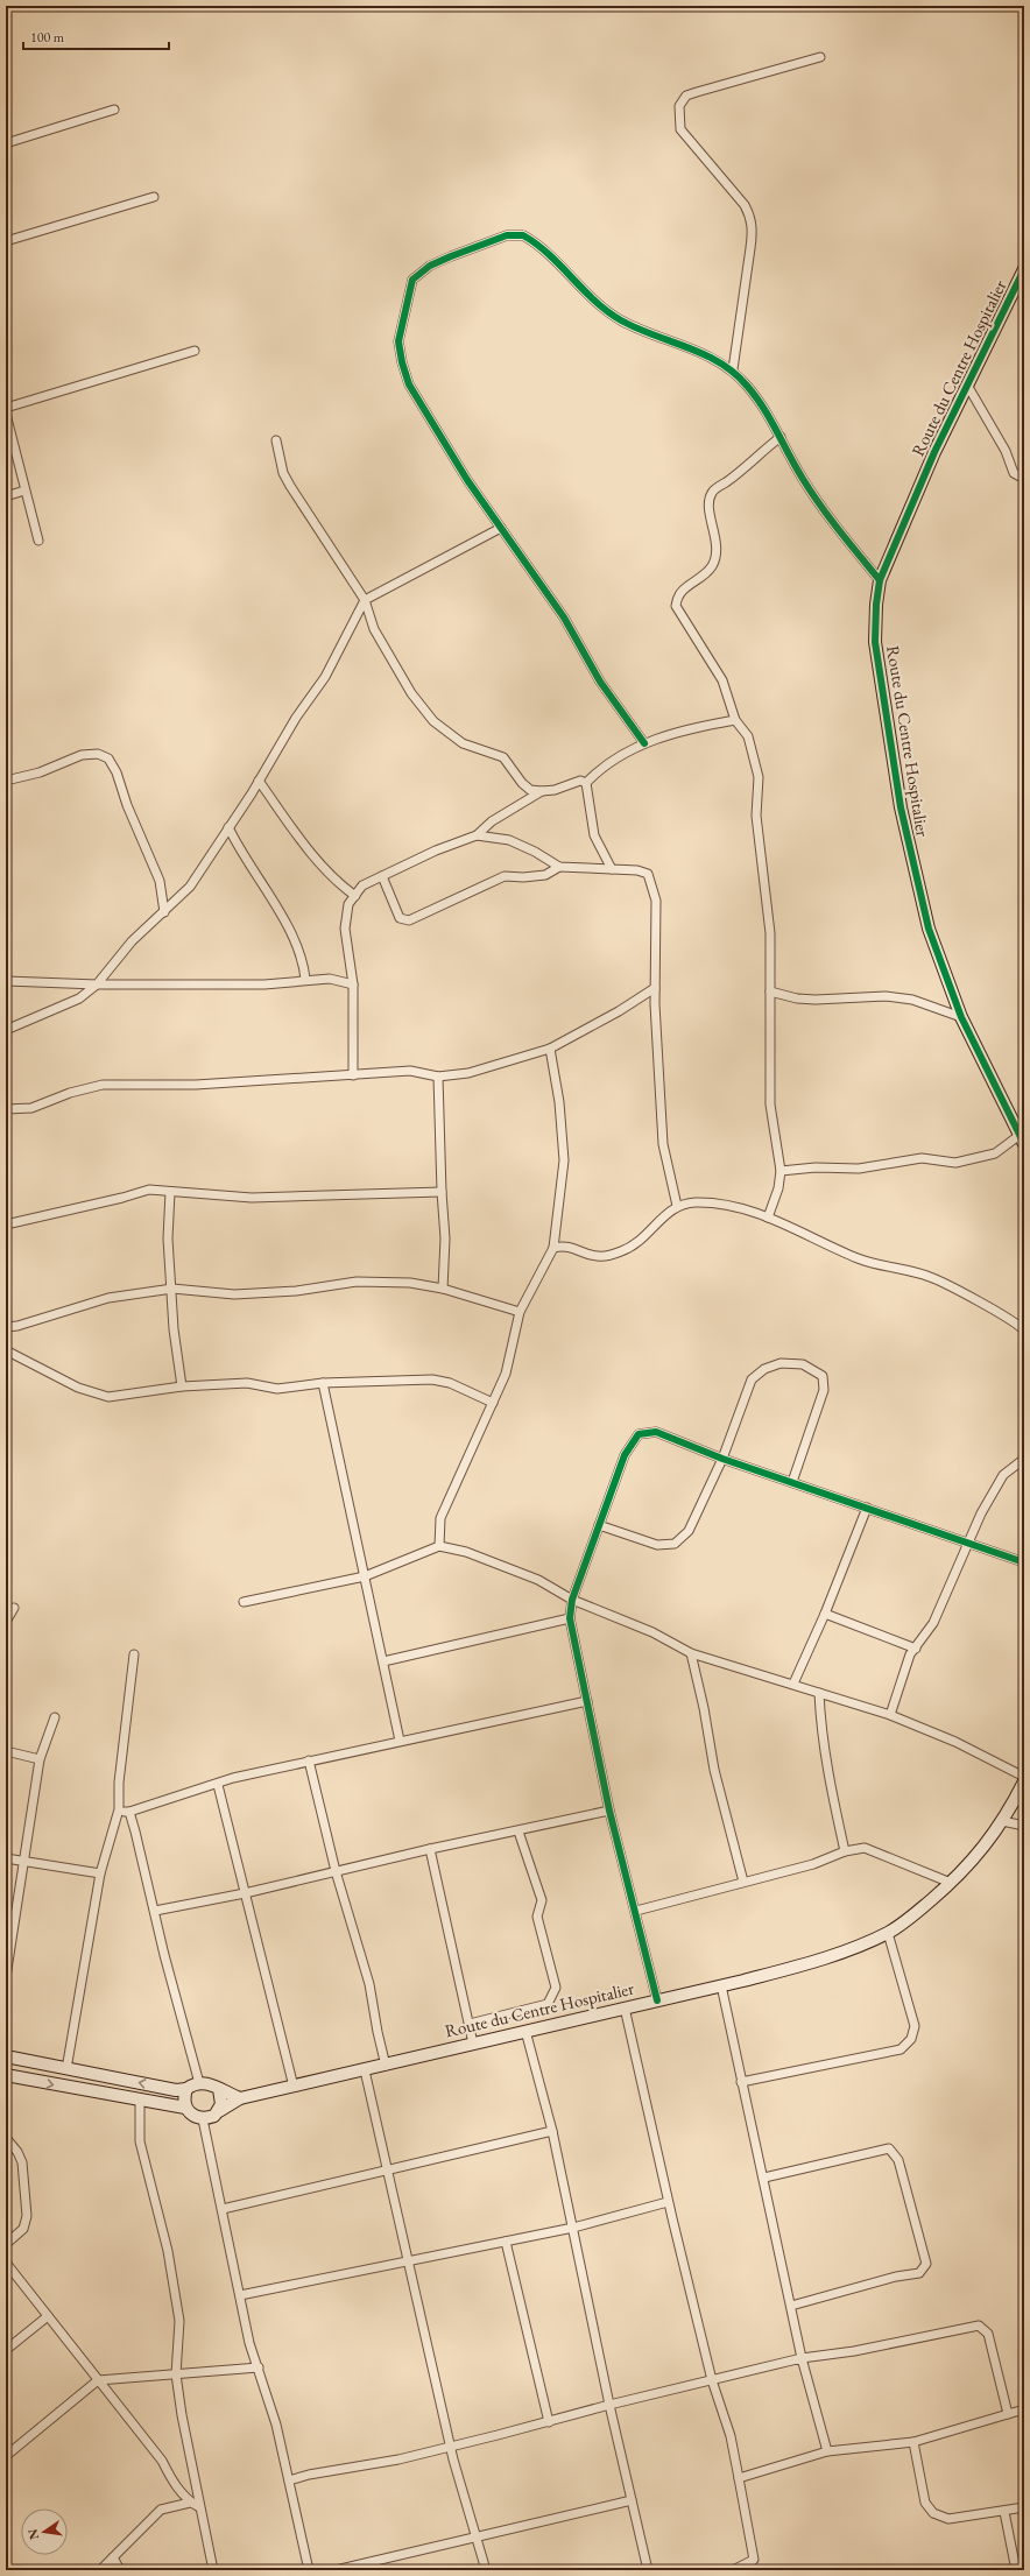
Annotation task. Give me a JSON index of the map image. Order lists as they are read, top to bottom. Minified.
{"streets":{"street":["Route du Centre Hospitalier"]},"scale_bar":"100 m","north":"left"}
